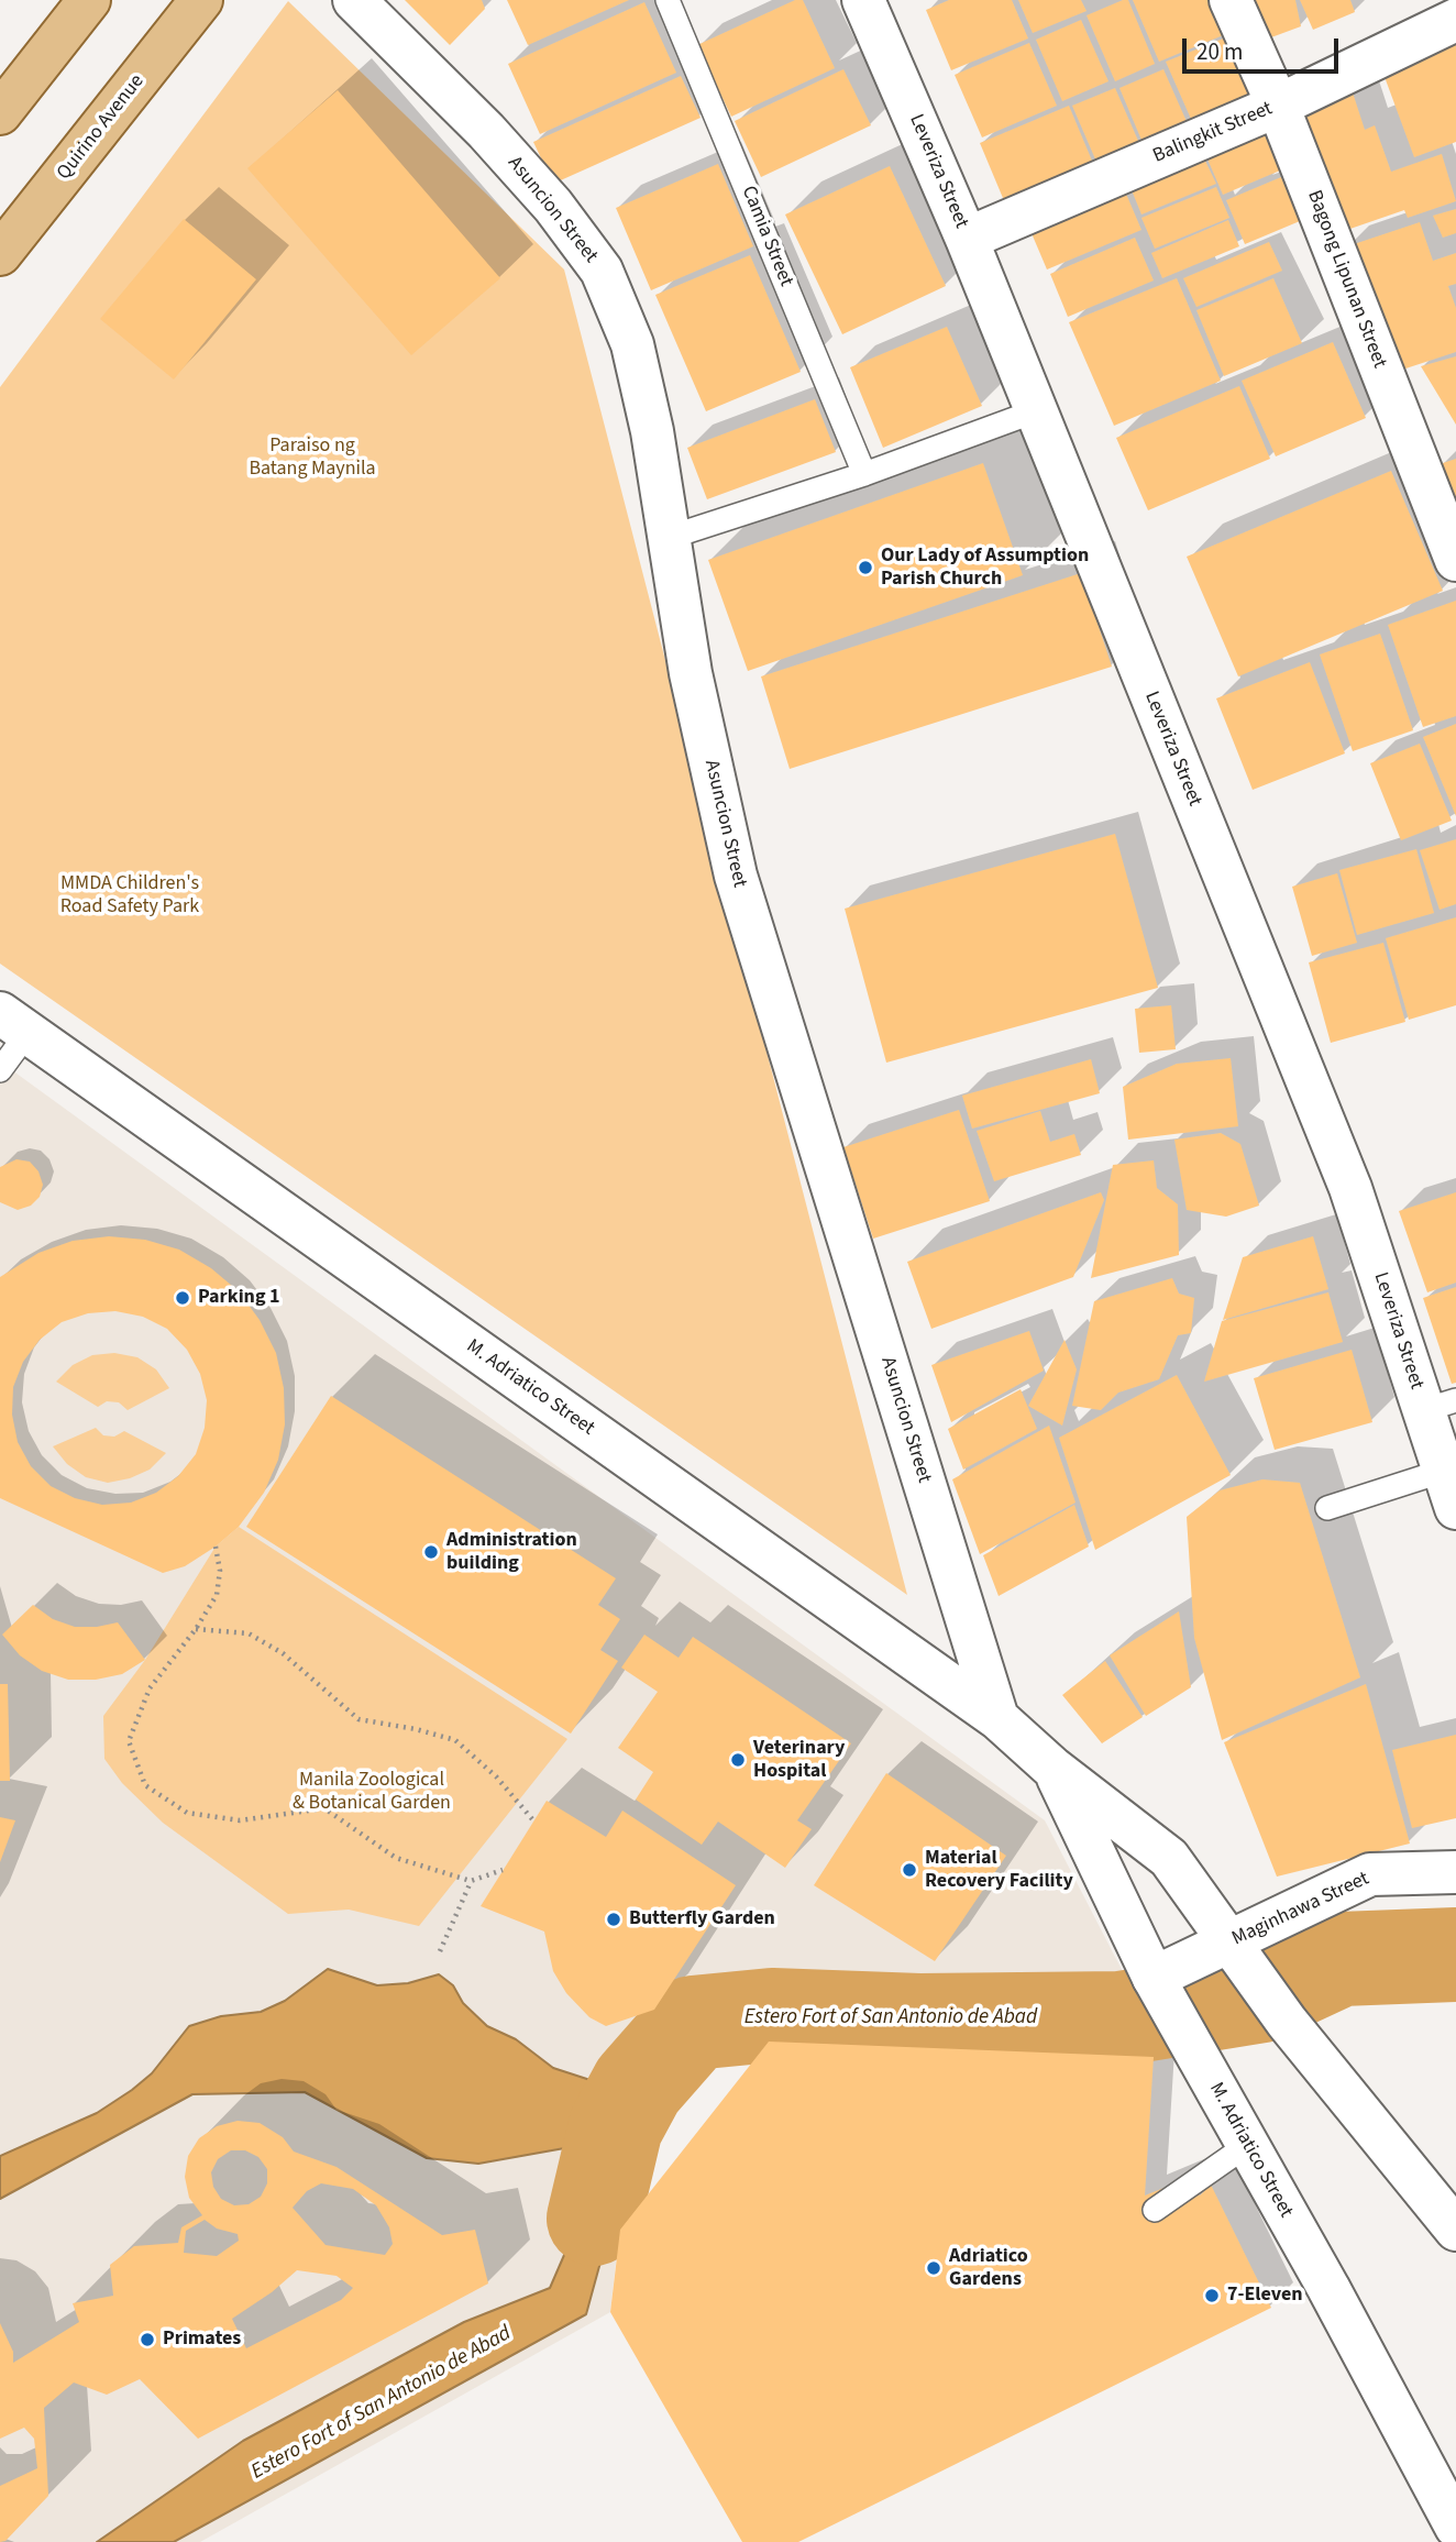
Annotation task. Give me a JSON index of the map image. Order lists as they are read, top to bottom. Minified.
{"streets":{"main road":["Quirino Avenue"],"street":["Balingkit Street","Leveriza Street","Asuncion Street","Bagong Lipunan Street","M. Adriatico Street","Maginhawa Street"],"lane":["Camia Street"]},"crossings":[["Balingkit Street","Leveriza Street"],["Balingkit Street","Bagong Lipunan Street"],["Asuncion Street","M. Adriatico Street"],["M. Adriatico Street","Maginhawa Street"]],"water":["Estero Fort of San Antonio de Abad"],"parks":["Paraiso ng Batang Maynila","MMDA Children's Road Safety Park","Manila Zoological & Botanical Garden"],"places":["Our Lady of Assumption Parish Church","Parking 1","Administration building","Veterinary Hospital","Material Recovery Facility","Butterfly Garden","Adriatico Gardens","7-Eleven","Primates"],"scale_bar":"20 m"}
